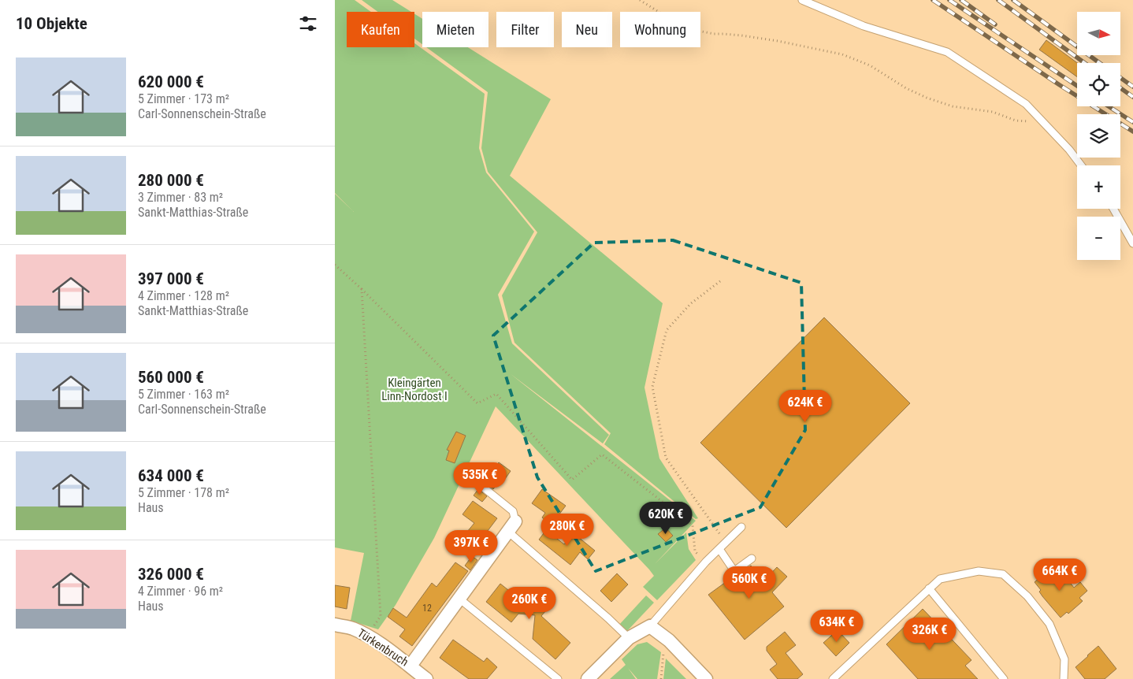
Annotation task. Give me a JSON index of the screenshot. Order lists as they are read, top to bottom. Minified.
{"streets":{"street":["Türkenbruch"]},"parks":["Kleingärten Linn-Nordost I"],"house_numbers":["12"],"north":"right","page":{"heading":"10 Objekte","map_buttons":["+","−"],"chip":["Kaufen","Mieten","Filter","Neu","Wohnung"],"list":[{"name":"620 000 €","note":"5 Zimmer · 173 m² · Carl-Sonnenschein-Straße"},{"name":"280 000 €","note":"3 Zimmer · 83 m² · Sankt-Matthias-Straße"},{"name":"397 000 €","note":"4 Zimmer · 128 m² · Sankt-Matthias-Straße"},{"name":"560 000 €","note":"5 Zimmer · 163 m² · Carl-Sonnenschein-Straße"},{"name":"634 000 €","note":"5 Zimmer · 178 m² · Haus"},{"name":"326 000 €","note":"4 Zimmer · 96 m² · Haus"}],"price":["624K €","535K €","620K €","280K €","397K €","664K €","560K €","260K €","634K €","326K €"]}}
